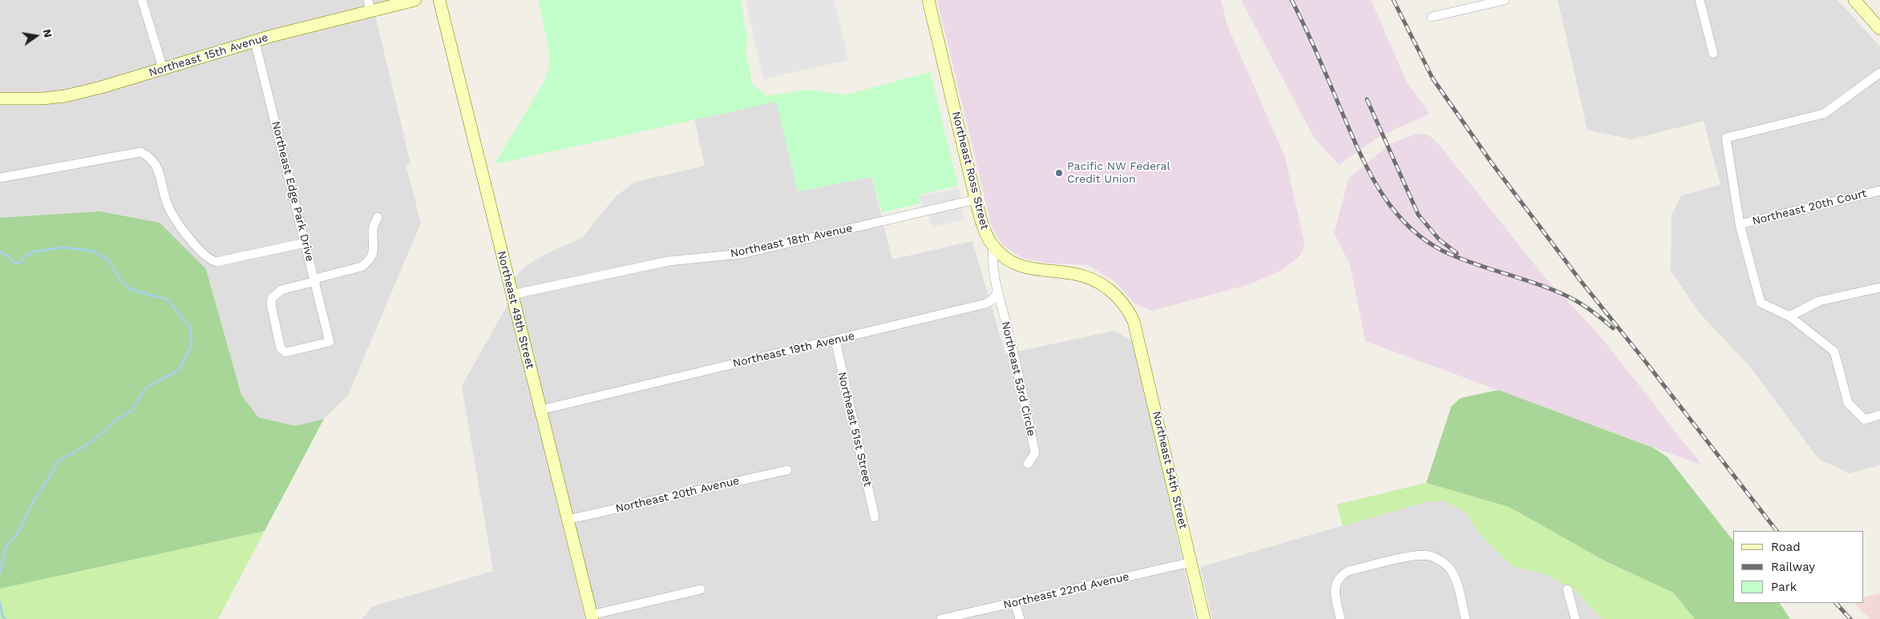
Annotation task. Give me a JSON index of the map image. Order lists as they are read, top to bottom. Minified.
{"streets":{"street":["Northeast 15th Avenue","Northeast Ross Street","Northeast Edge Park Drive","Northeast 20th Court","Northeast 18th Avenue","Northeast 49th Street","Northeast 19th Avenue","Northeast 53rd Circle","Northeast 51st Street","Northeast 54th Street","Northeast 20th Avenue","Northeast 22nd Avenue"]},"crossings":[["Northeast 15th Avenue","Northeast Edge Park Drive"],["Northeast Ross Street","Northeast 18th Avenue"],["Northeast Ross Street","Northeast 54th Street"],["Northeast 18th Avenue","Northeast 49th Street"],["Northeast 49th Street","Northeast 19th Avenue"],["Northeast 49th Street","Northeast 20th Avenue"],["Northeast 19th Avenue","Northeast 53rd Circle"],["Northeast 19th Avenue","Northeast 51st Street"],["Northeast 54th Street","Northeast 22nd Avenue"]],"places":["Pacific NW Federal Credit Union"],"legend":["Road","Railway","Park"],"north":"right"}
